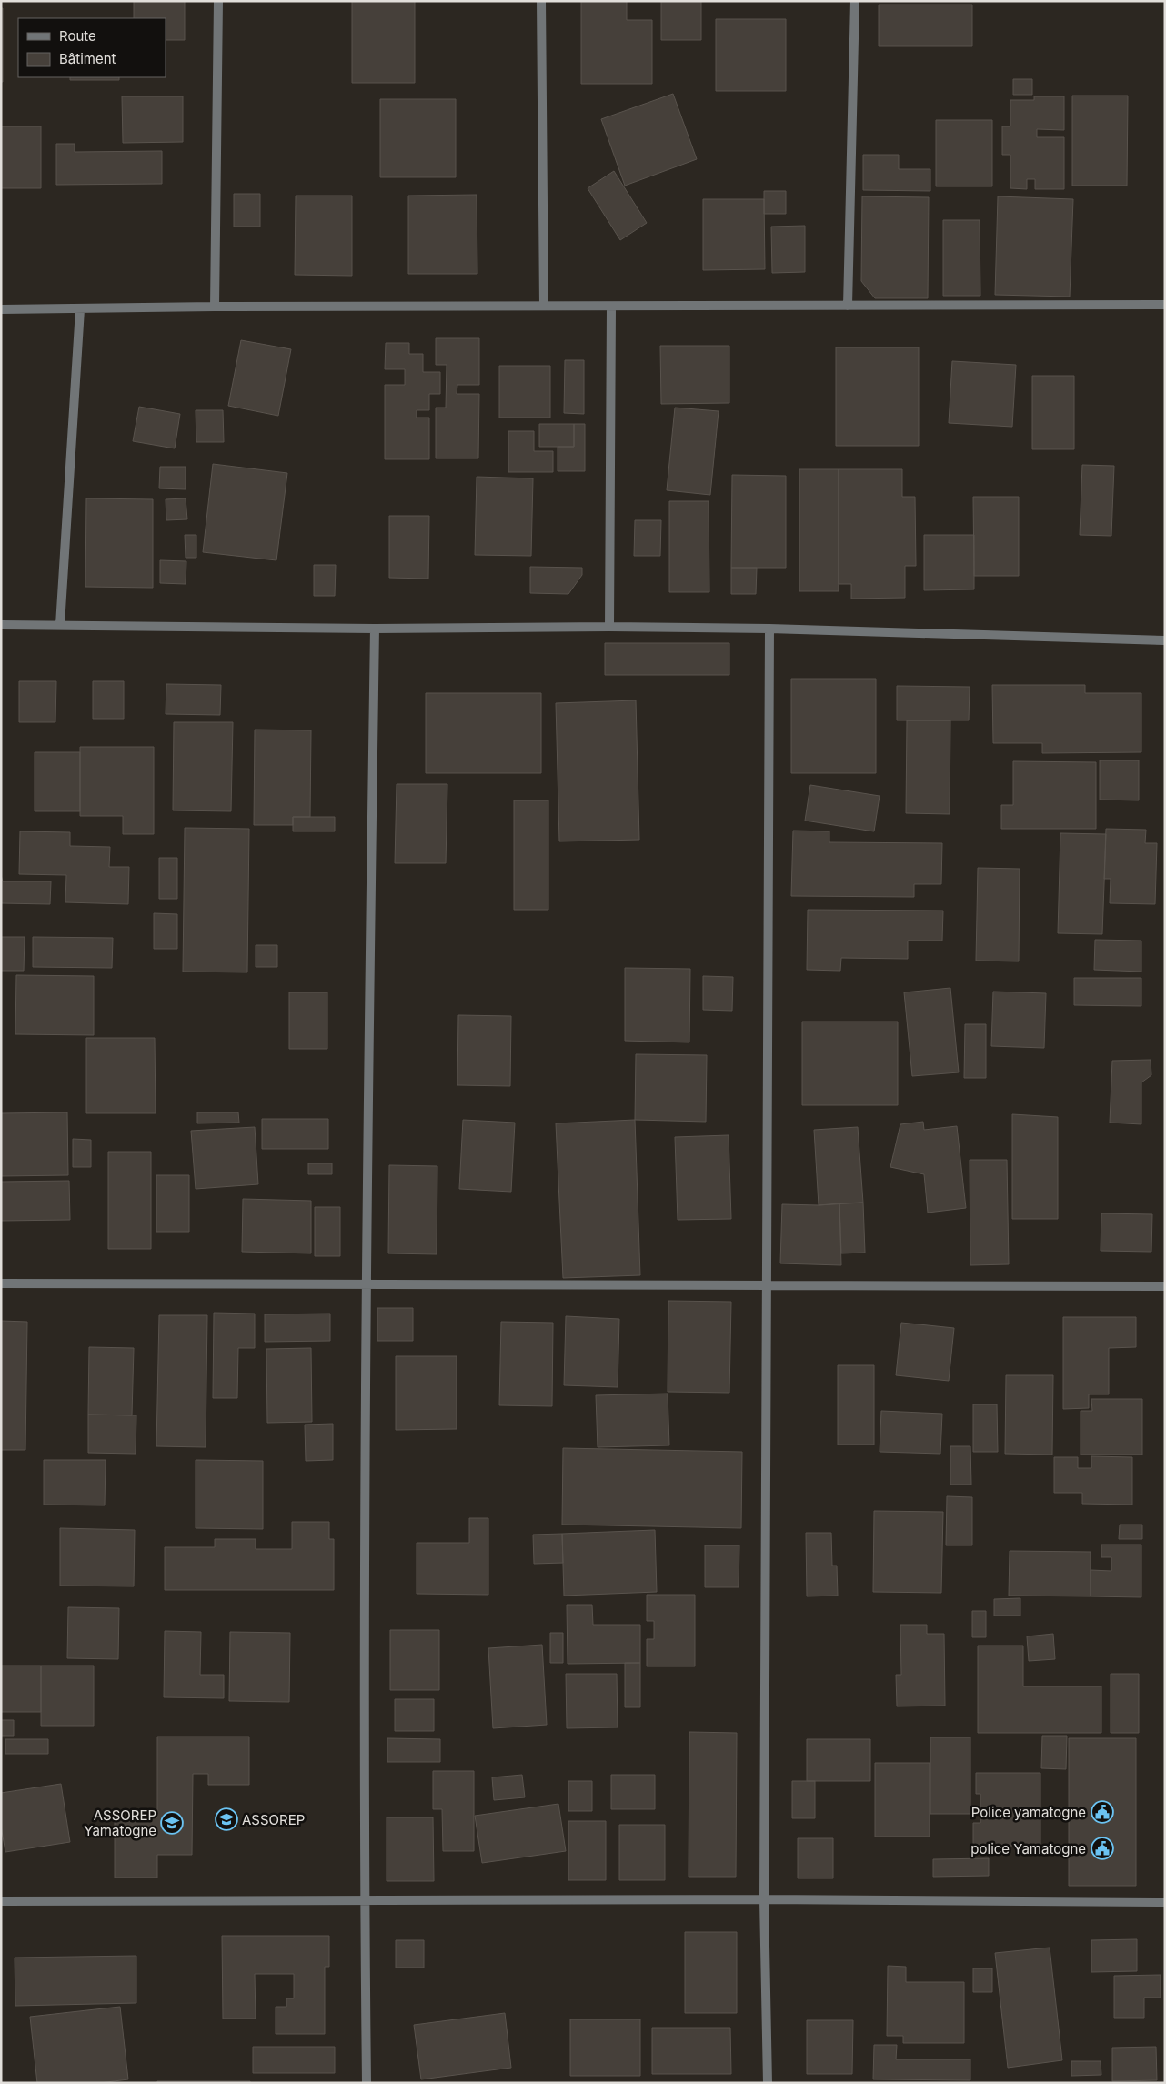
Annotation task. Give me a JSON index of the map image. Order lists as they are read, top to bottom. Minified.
{"places":{"public building":["Police yamatogne","police Yamatogne"],"school or university":["ASSOREP","ASSOREP Yamatogne"]},"legend":["Route","Bâtiment"]}
